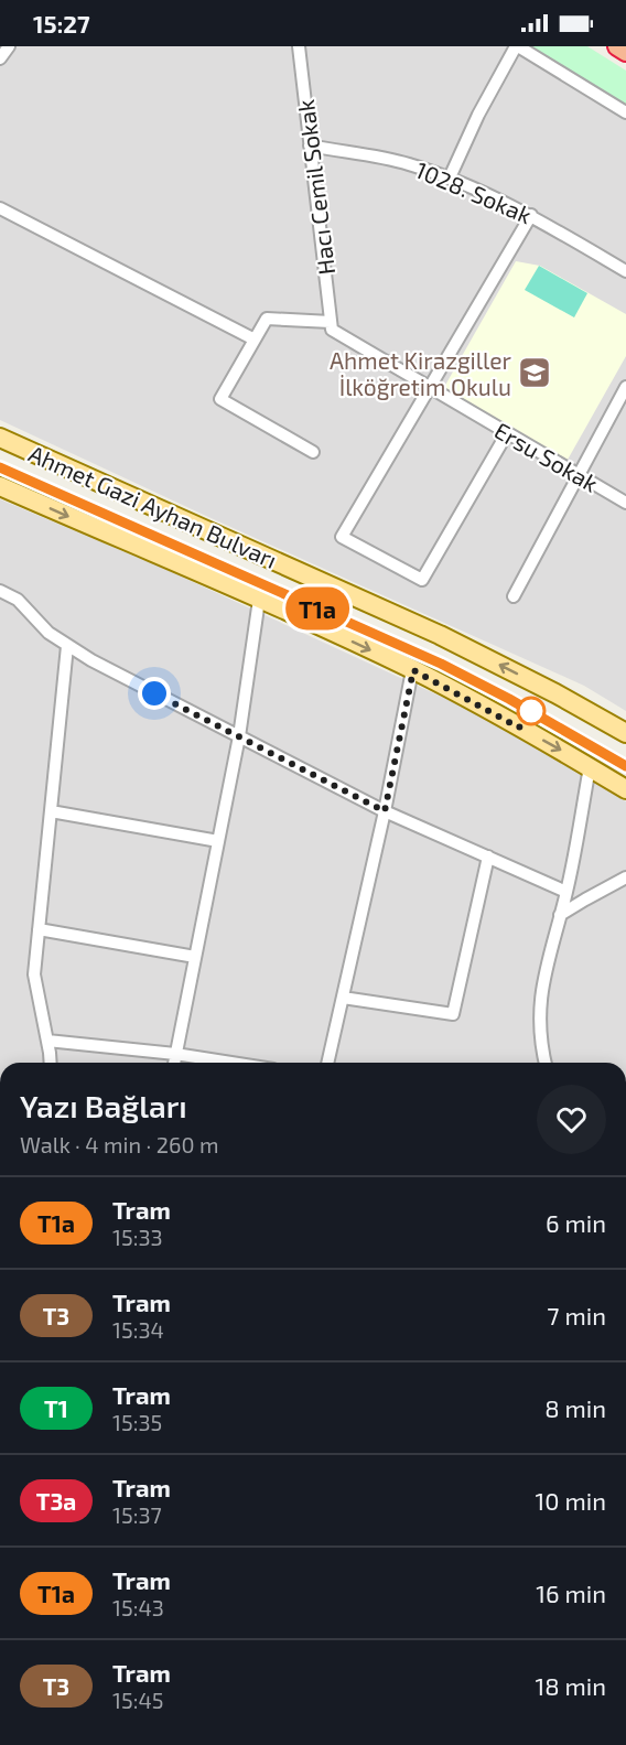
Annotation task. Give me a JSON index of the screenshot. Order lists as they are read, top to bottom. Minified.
{"streets":{"main road":["Ahmet Gazi Ayhan Bulvarı"],"street":["Hacı Cemil Sokak","1028. Sokak","Ersu Sokak"]},"crossings":[["Hacı Cemil Sokak","1028. Sokak"],["Hacı Cemil Sokak","Ersu Sokak"]],"places":{"school or university":["Ahmet Kirazgiller İlköğretim Okulu"]},"lines":["tram line T1a"],"page":{"status":"15:27","on_map":"T1a","heading":["Yazı Bağları","Walk · 4 min · 260 m"],"list":[{"mark":"T1a","name":"Tram","note":"15:33","value":"6 min"},{"mark":"T3","name":"Tram","note":"15:34","value":"7 min"},{"mark":"T1","name":"Tram","note":"15:35","value":"8 min"},{"mark":"T3a","name":"Tram","note":"15:37","value":"10 min"},{"mark":"T1a","name":"Tram","note":"15:43","value":"16 min"},{"mark":"T3","name":"Tram","note":"15:45","value":"18 min"}]}}
